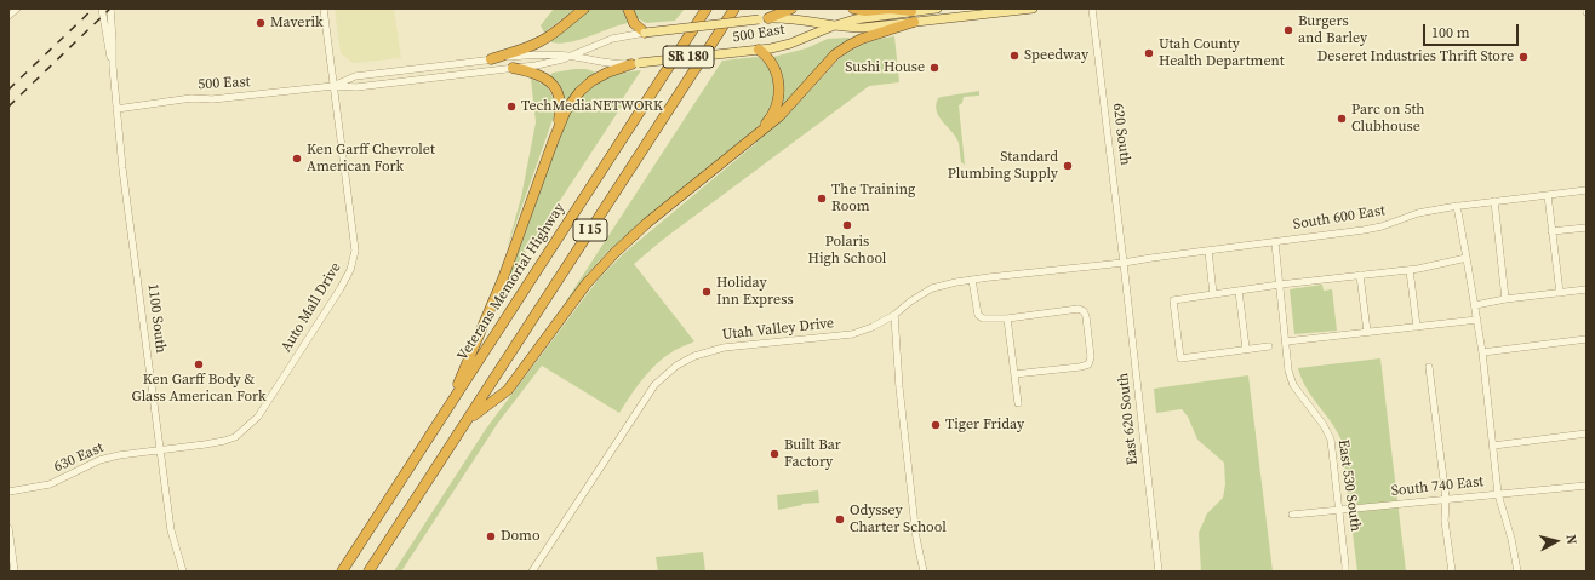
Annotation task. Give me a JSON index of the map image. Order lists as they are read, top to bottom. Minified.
{"streets":{"highway":["I 15","Veterans Memorial Highway"],"main road":["500 East","SR 180"],"street":["620 South","South 600 East","Auto Mall Drive","1100 South","Utah Valley Drive","East 620 South","630 East","East 530 South","South 740 East"]},"crossings":[["500 East","Auto Mall Drive"],["500 East","1100 South"],["620 South","South 600 East"],["620 South","Utah Valley Drive"],["620 South","East 620 South"],["South 600 East","Utah Valley Drive"],["South 600 East","East 620 South"],["South 600 East","East 530 South"],["Auto Mall Drive","1100 South"],["Auto Mall Drive","630 East"],["1100 South","630 East"],["Utah Valley Drive","East 620 South"],["East 530 South","South 740 East"]],"places":["Maverik","Burgers and Barley","Utah County Health Department","Speedway","Deseret Industries Thrift Store","Sushi House","TechMediaNETWORK","Parc on 5th Clubhouse","Ken Garff Chevrolet American Fork","Standard Plumbing Supply","The Training Room","Polaris High School","Holiday Inn Express","Ken Garff Body & Glass American Fork","Tiger Friday","Built Bar Factory","Odyssey Charter School","Domo"],"scale_bar":"100 m","north":"right"}
